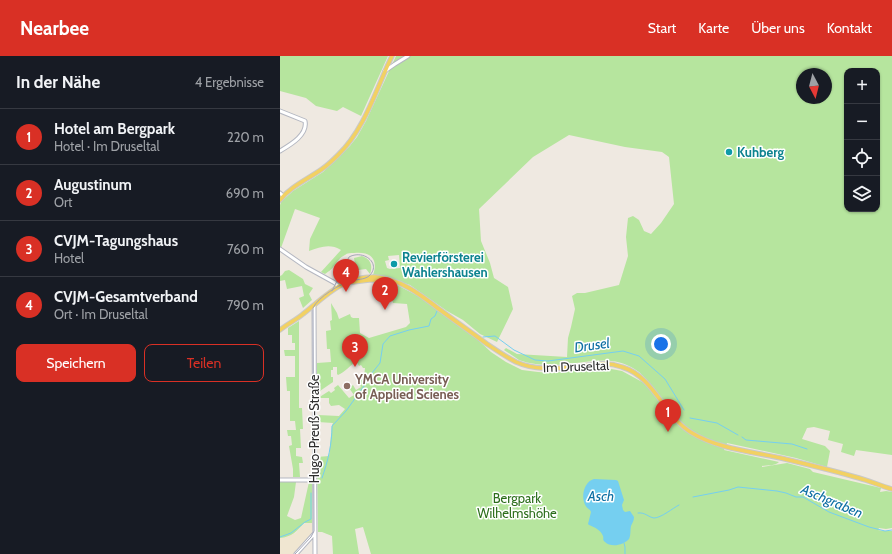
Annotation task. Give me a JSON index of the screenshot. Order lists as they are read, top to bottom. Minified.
{"streets":{"main road":["Im Druseltal"],"street":["Hugo-Preuß-Straße"]},"crossings":[["Im Druseltal","Hugo-Preuß-Straße"]],"water":["Drusel","Asch","Aschgraben"],"parks":["Bergpark Wilhelmshöhe"],"places":["Kuhberg","Revierförsterei Wahlershausen","YMCA University of Applied Scienes"],"north":"bottom","page":{"header":"Nearbee","nav":["Start","Karte","Über uns","Kontakt"],"heading":["In der Nähe","4 Ergebnisse"],"map_buttons":["+","−"],"list":[{"mark":"1","name":"Hotel am Bergpark","note":"Hotel · Im Druseltal","value":"220 m"},{"mark":"2","name":"Augustinum","note":"Ort","value":"690 m"},{"mark":"3","name":"CVJM-Tagungshaus","note":"Hotel","value":"760 m"},{"mark":"4","name":"CVJM-Gesamtverband","note":"Ort · Im Druseltal","value":"790 m"}],"pins":["4","2","3","1"],"buttons":["Speichern","Teilen"]}}
